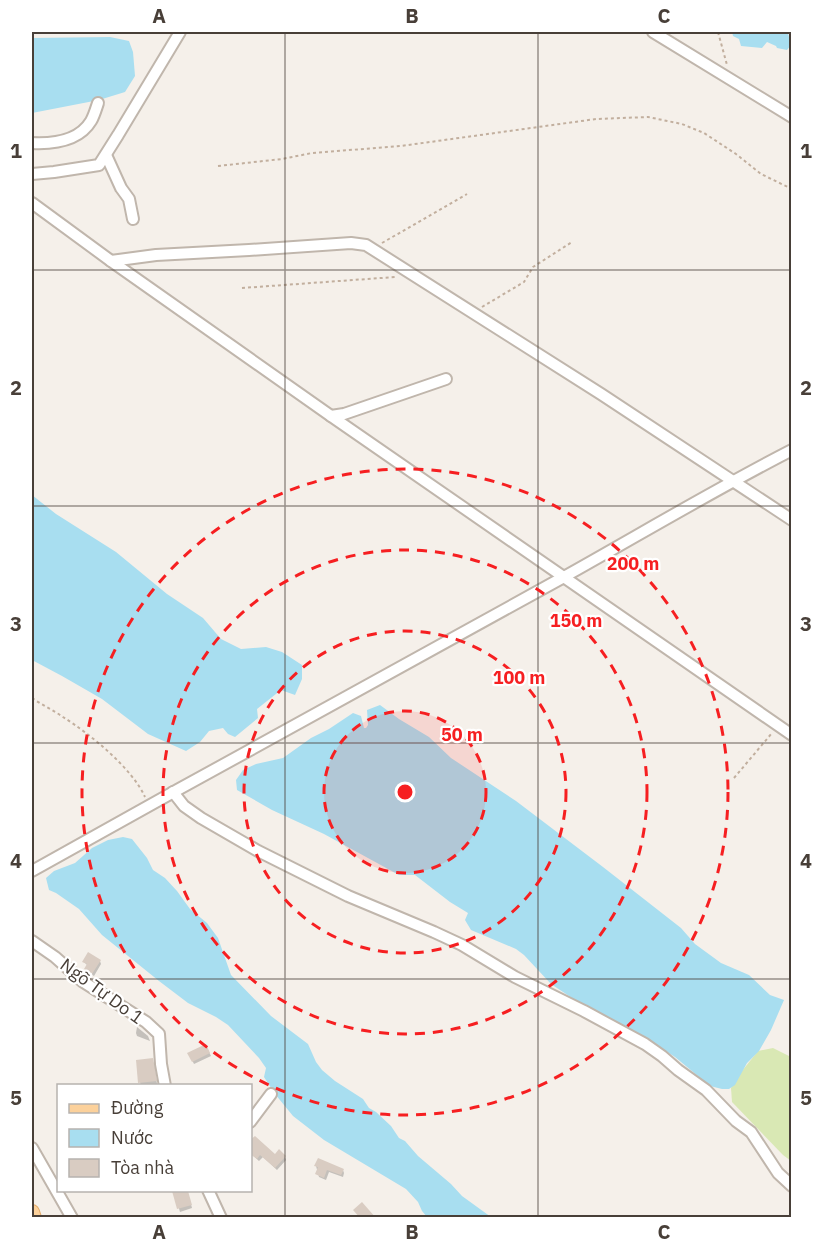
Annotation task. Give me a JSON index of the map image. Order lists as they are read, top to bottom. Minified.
{"streets":{"street":["Ngõ Tự Do 1"]},"legend":["Đường","Nước","Tòa nhà"],"grid":{"columns":["A","B","C"],"rows":["1","2","3","4","5"]},"rings":["200 m","150 m","100 m","50 m"]}
